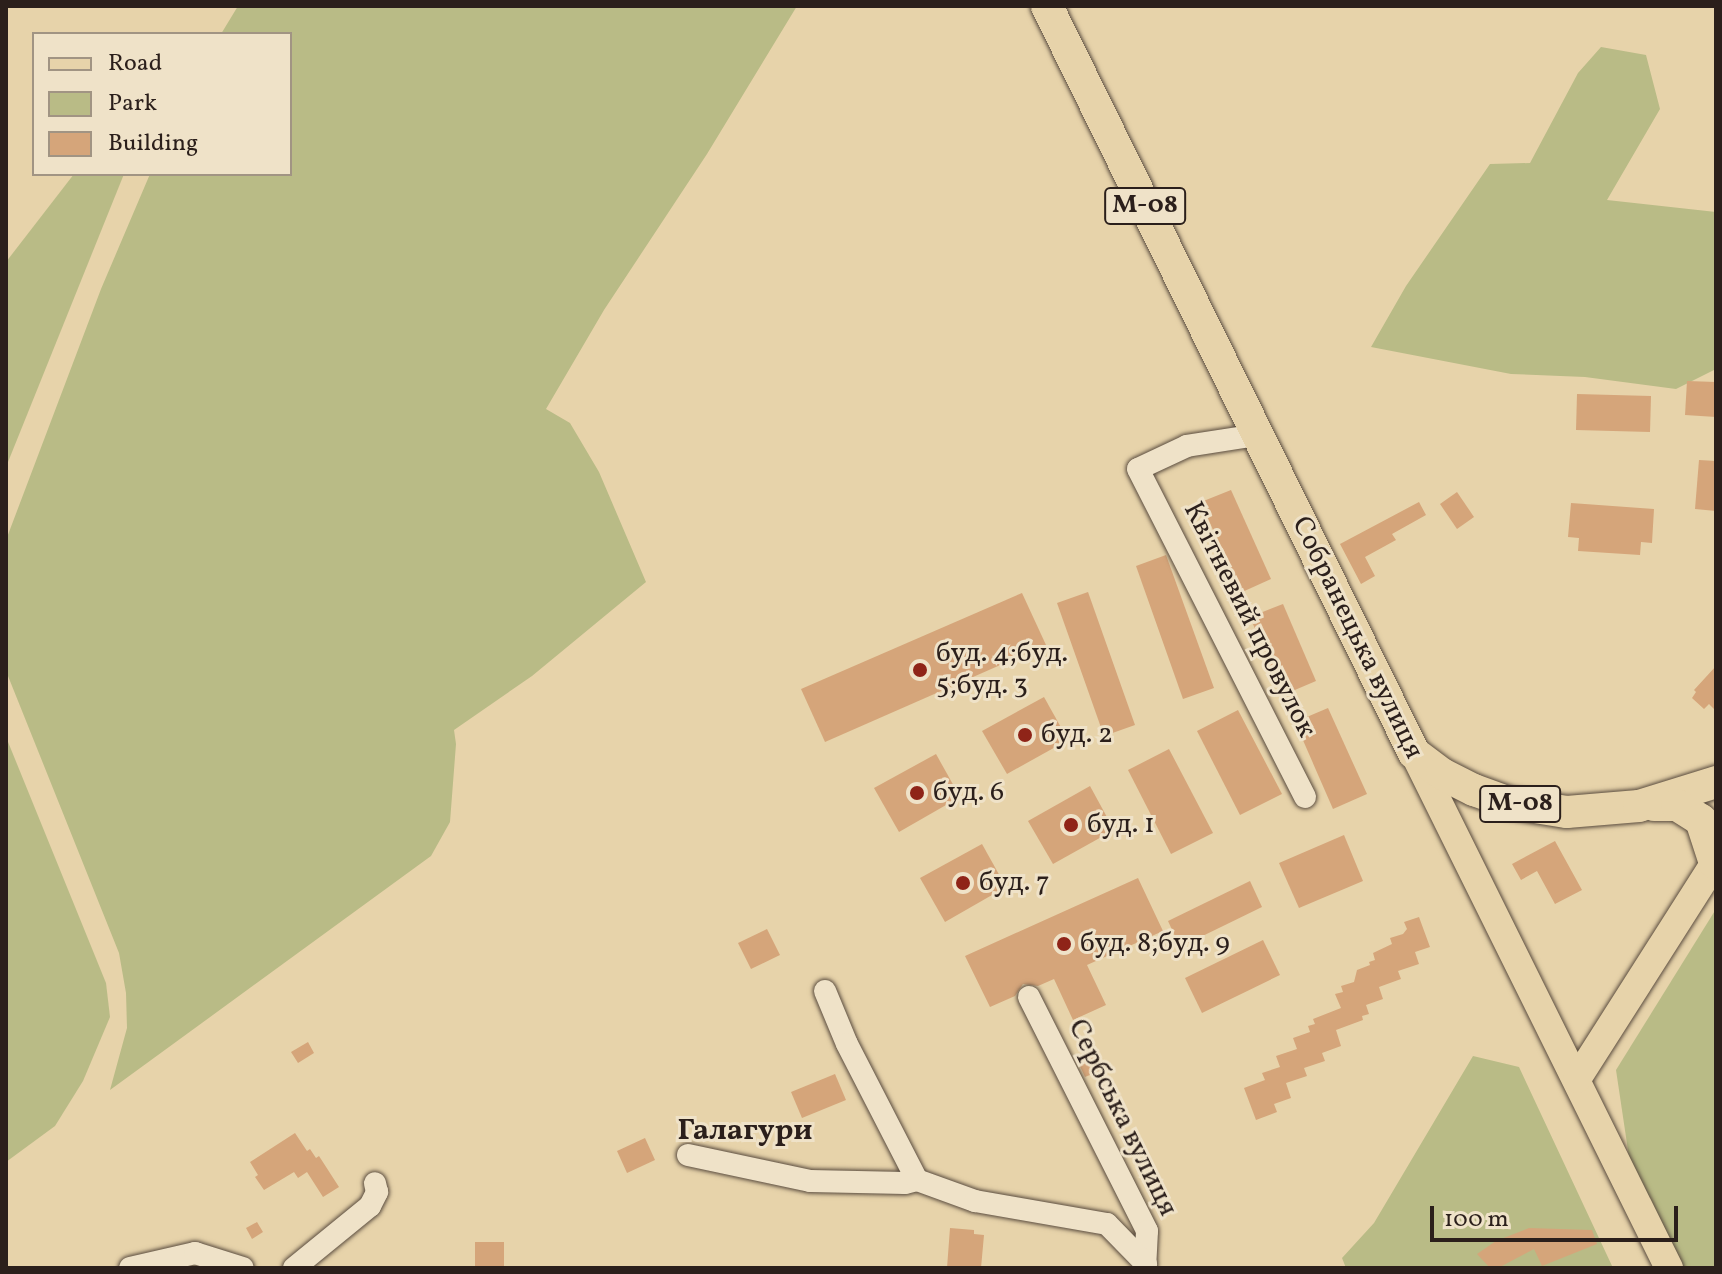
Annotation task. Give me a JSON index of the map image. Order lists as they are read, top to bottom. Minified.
{"streets":{"highway":["М-08","Собранецька вулиця"],"street":["Квітневий провулок","Сербська вулиця"]},"crossings":[["М-08","Собранецька вулиця"],["Квітневий провулок","Собранецька вулиця"]],"districts":["Галагури"],"places":["буд. 4;буд. 5;буд. 3","буд. 2","буд. 6","буд. 1","буд. 7","буд. 8;буд. 9"],"legend":["Road","Park","Building"],"scale_bar":"100 m"}
